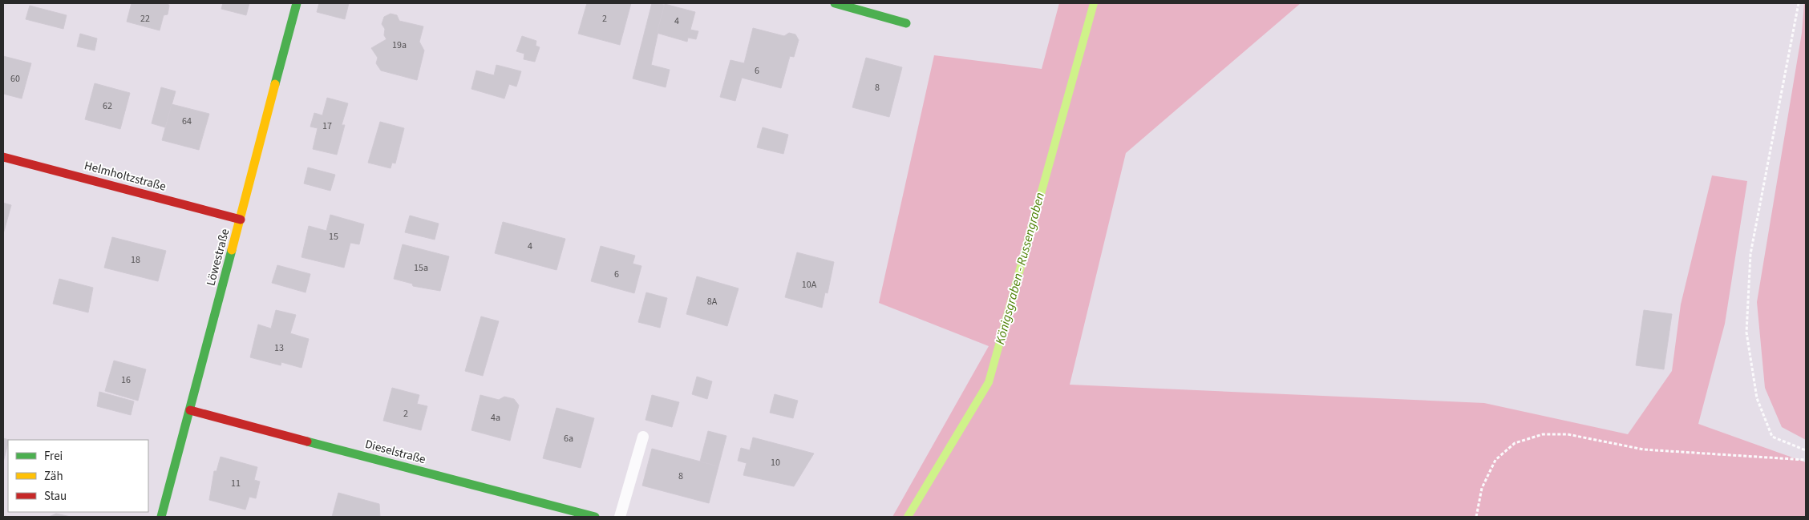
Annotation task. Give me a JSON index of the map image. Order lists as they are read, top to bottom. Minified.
{"streets":{"street":["Helmholtzstraße","Löwestraße","Dieselstraße"]},"crossings":[["Helmholtzstraße","Löwestraße"],["Löwestraße","Dieselstraße"]],"water":["Königsgraben - Russengraben"],"house_numbers":["22","2","4","19a","6","60","8","62","64","17","15","4","18","15a","6","10A","8A","13","16","2","4a","6a","10","8","11"],"legend":["Frei","Zäh","Stau"]}
